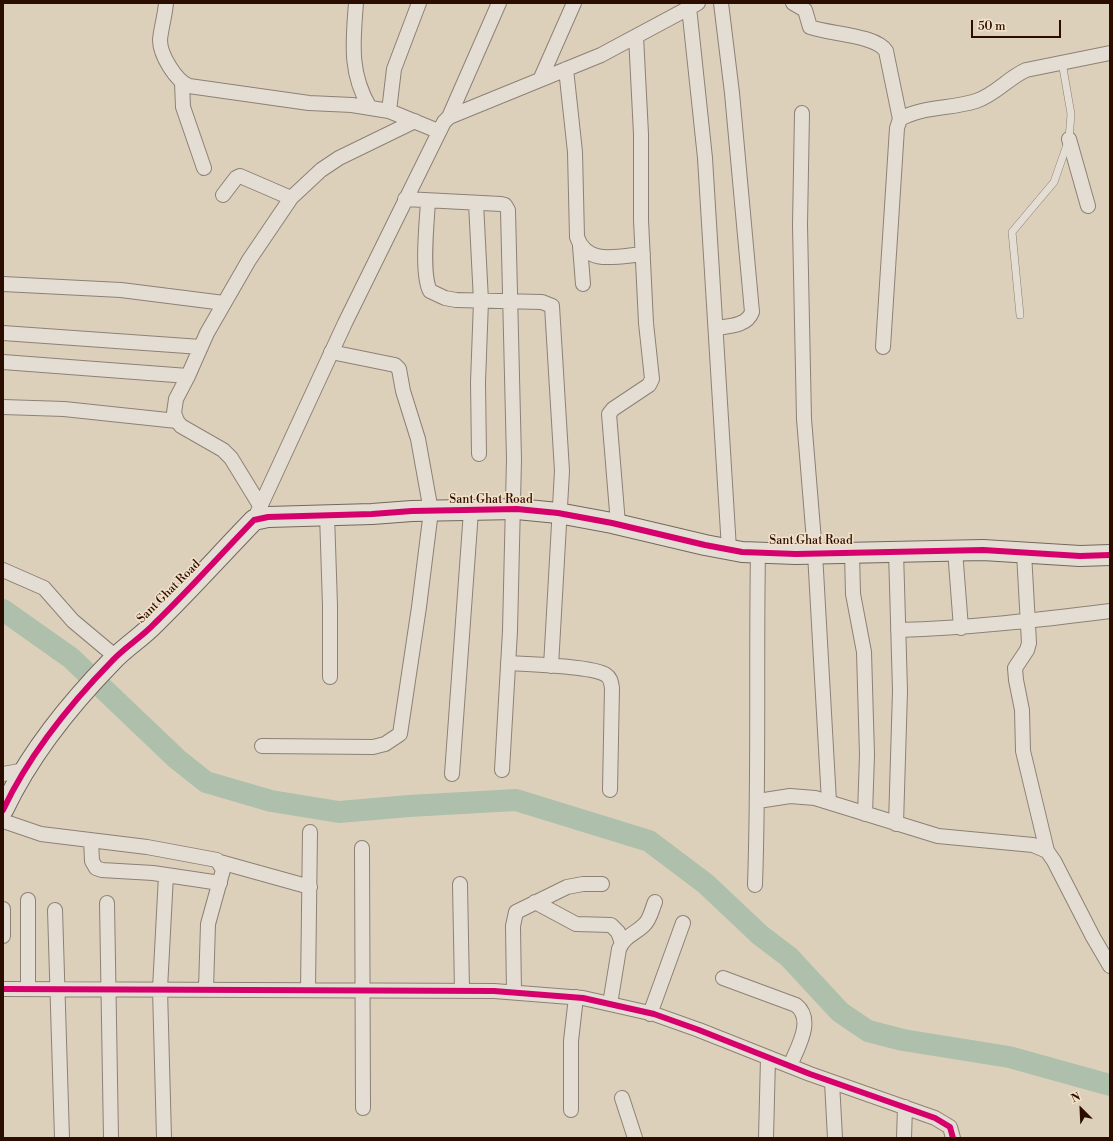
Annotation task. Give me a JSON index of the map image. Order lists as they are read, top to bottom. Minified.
{"streets":{"street":["Sant Ghat Road"]},"scale_bar":"50 m","north":"top left"}
